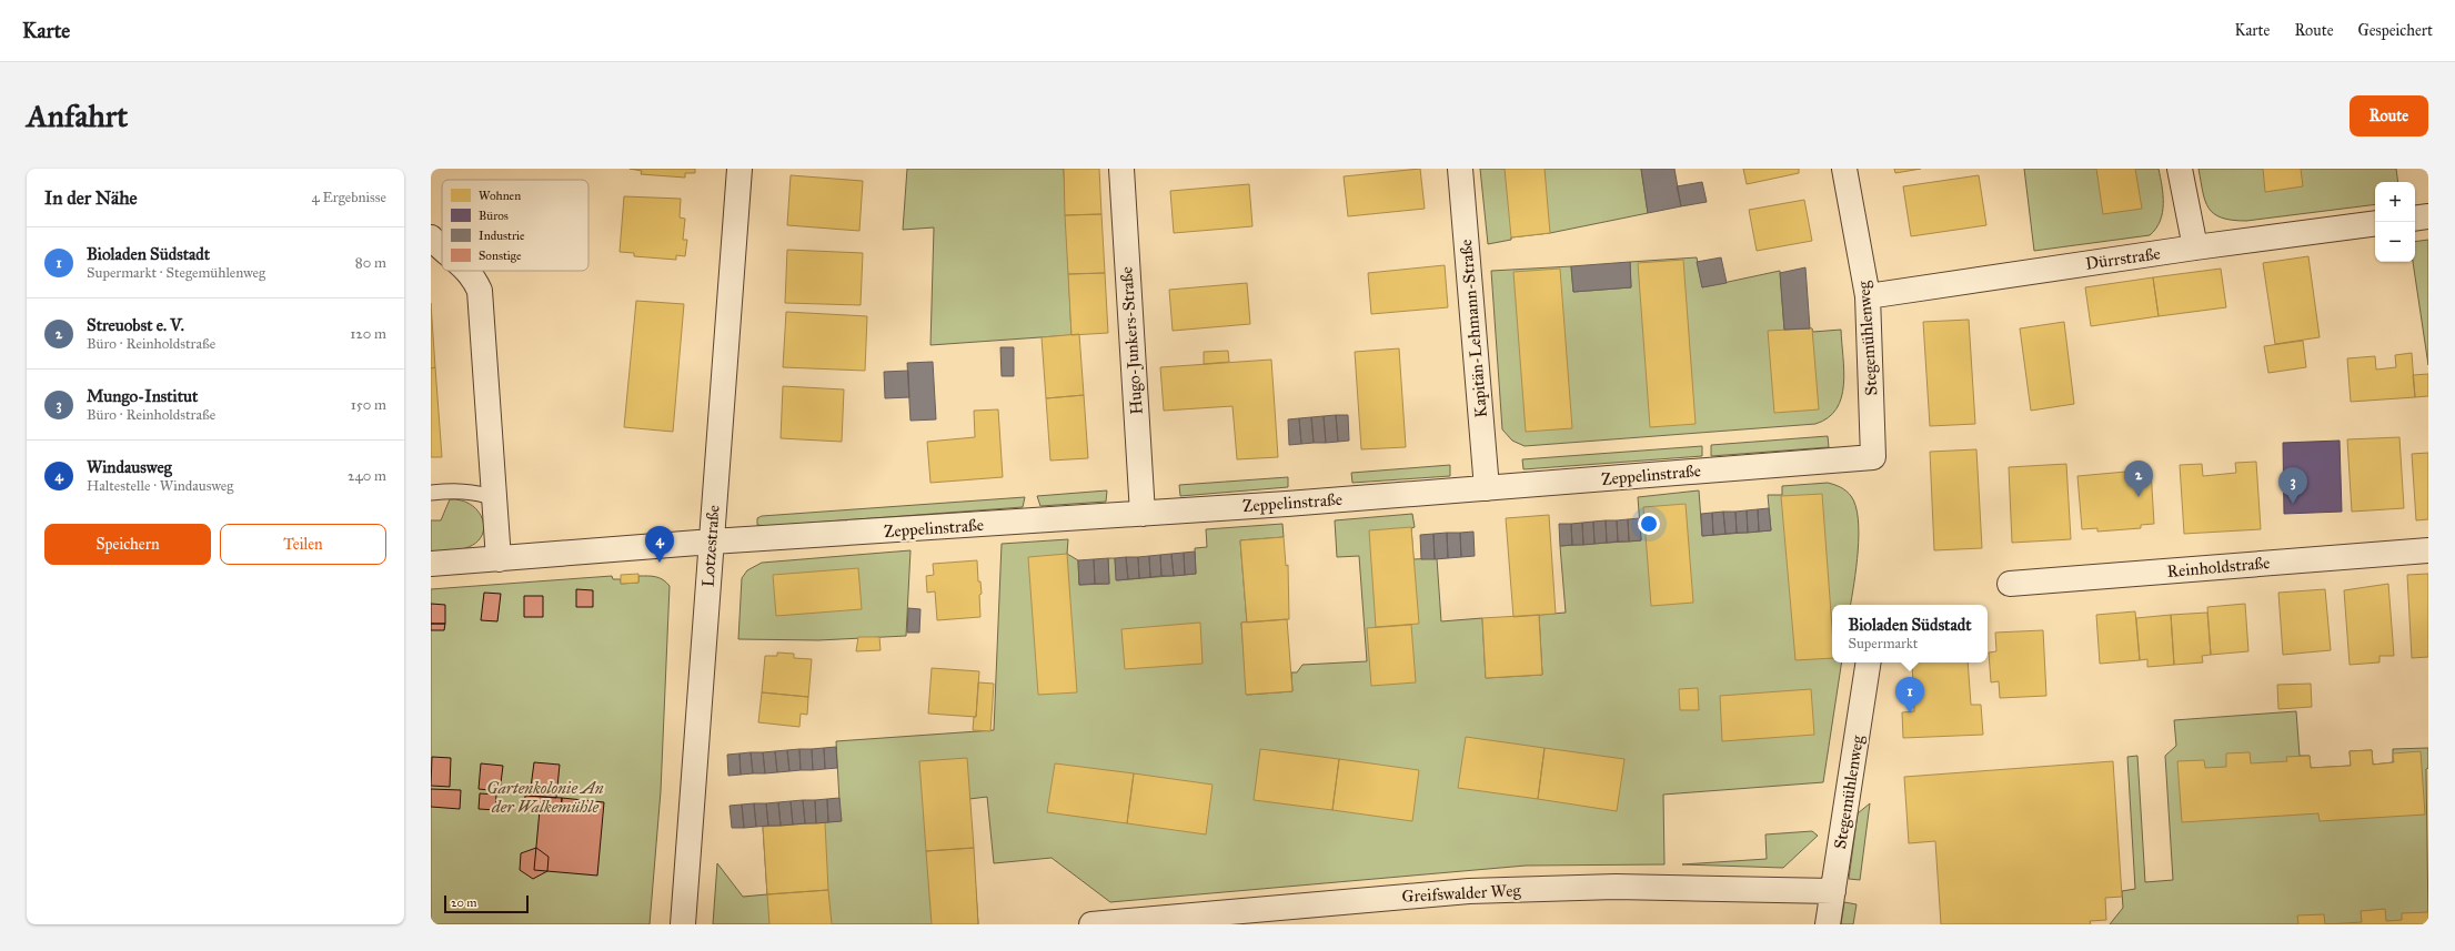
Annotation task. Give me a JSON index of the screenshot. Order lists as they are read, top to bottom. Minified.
{"streets":{"street":["Dürrstraße","Kapitän-Lehmann-Straße","Stegemühlenweg","Hugo-Junkers-Straße","Zeppelinstraße","Lotzestraße","Reinholdstraße","Greifswalder Weg"]},"crossings":[["Dürrstraße","Stegemühlenweg"],["Kapitän-Lehmann-Straße","Zeppelinstraße"],["Stegemühlenweg","Zeppelinstraße"],["Stegemühlenweg","Greifswalder Weg"],["Hugo-Junkers-Straße","Zeppelinstraße"],["Zeppelinstraße","Lotzestraße"]],"parks":["Gartenkolonie An der Walkemühle"],"legend":["Wohnen","Büros","Industrie","Sonstige"],"scale_bar":"20 m","page":{"header":"Karte","nav":["Karte","Route","Gespeichert"],"buttons":["Route",["Speichern","Teilen"]],"title":"Anfahrt","heading":["In der Nähe","4 Ergebnisse"],"map_buttons":["+","−"],"list":[{"mark":"1","name":"Bioladen Südstadt","note":"Supermarkt · Stegemühlenweg","value":"80 m"},{"mark":"2","name":"Streuobst e. V.","note":"Büro · Reinholdstraße","value":"120 m"},{"mark":"3","name":"Mungo-Institut","note":"Büro · Reinholdstraße","value":"150 m"},{"mark":"4","name":"Windausweg","note":"Haltestelle · Windausweg","value":"240 m"}],"pins":["2","3","4","1"],"popup":["Bioladen Südstadt","Supermarkt"],"scale":"20 m"}}
